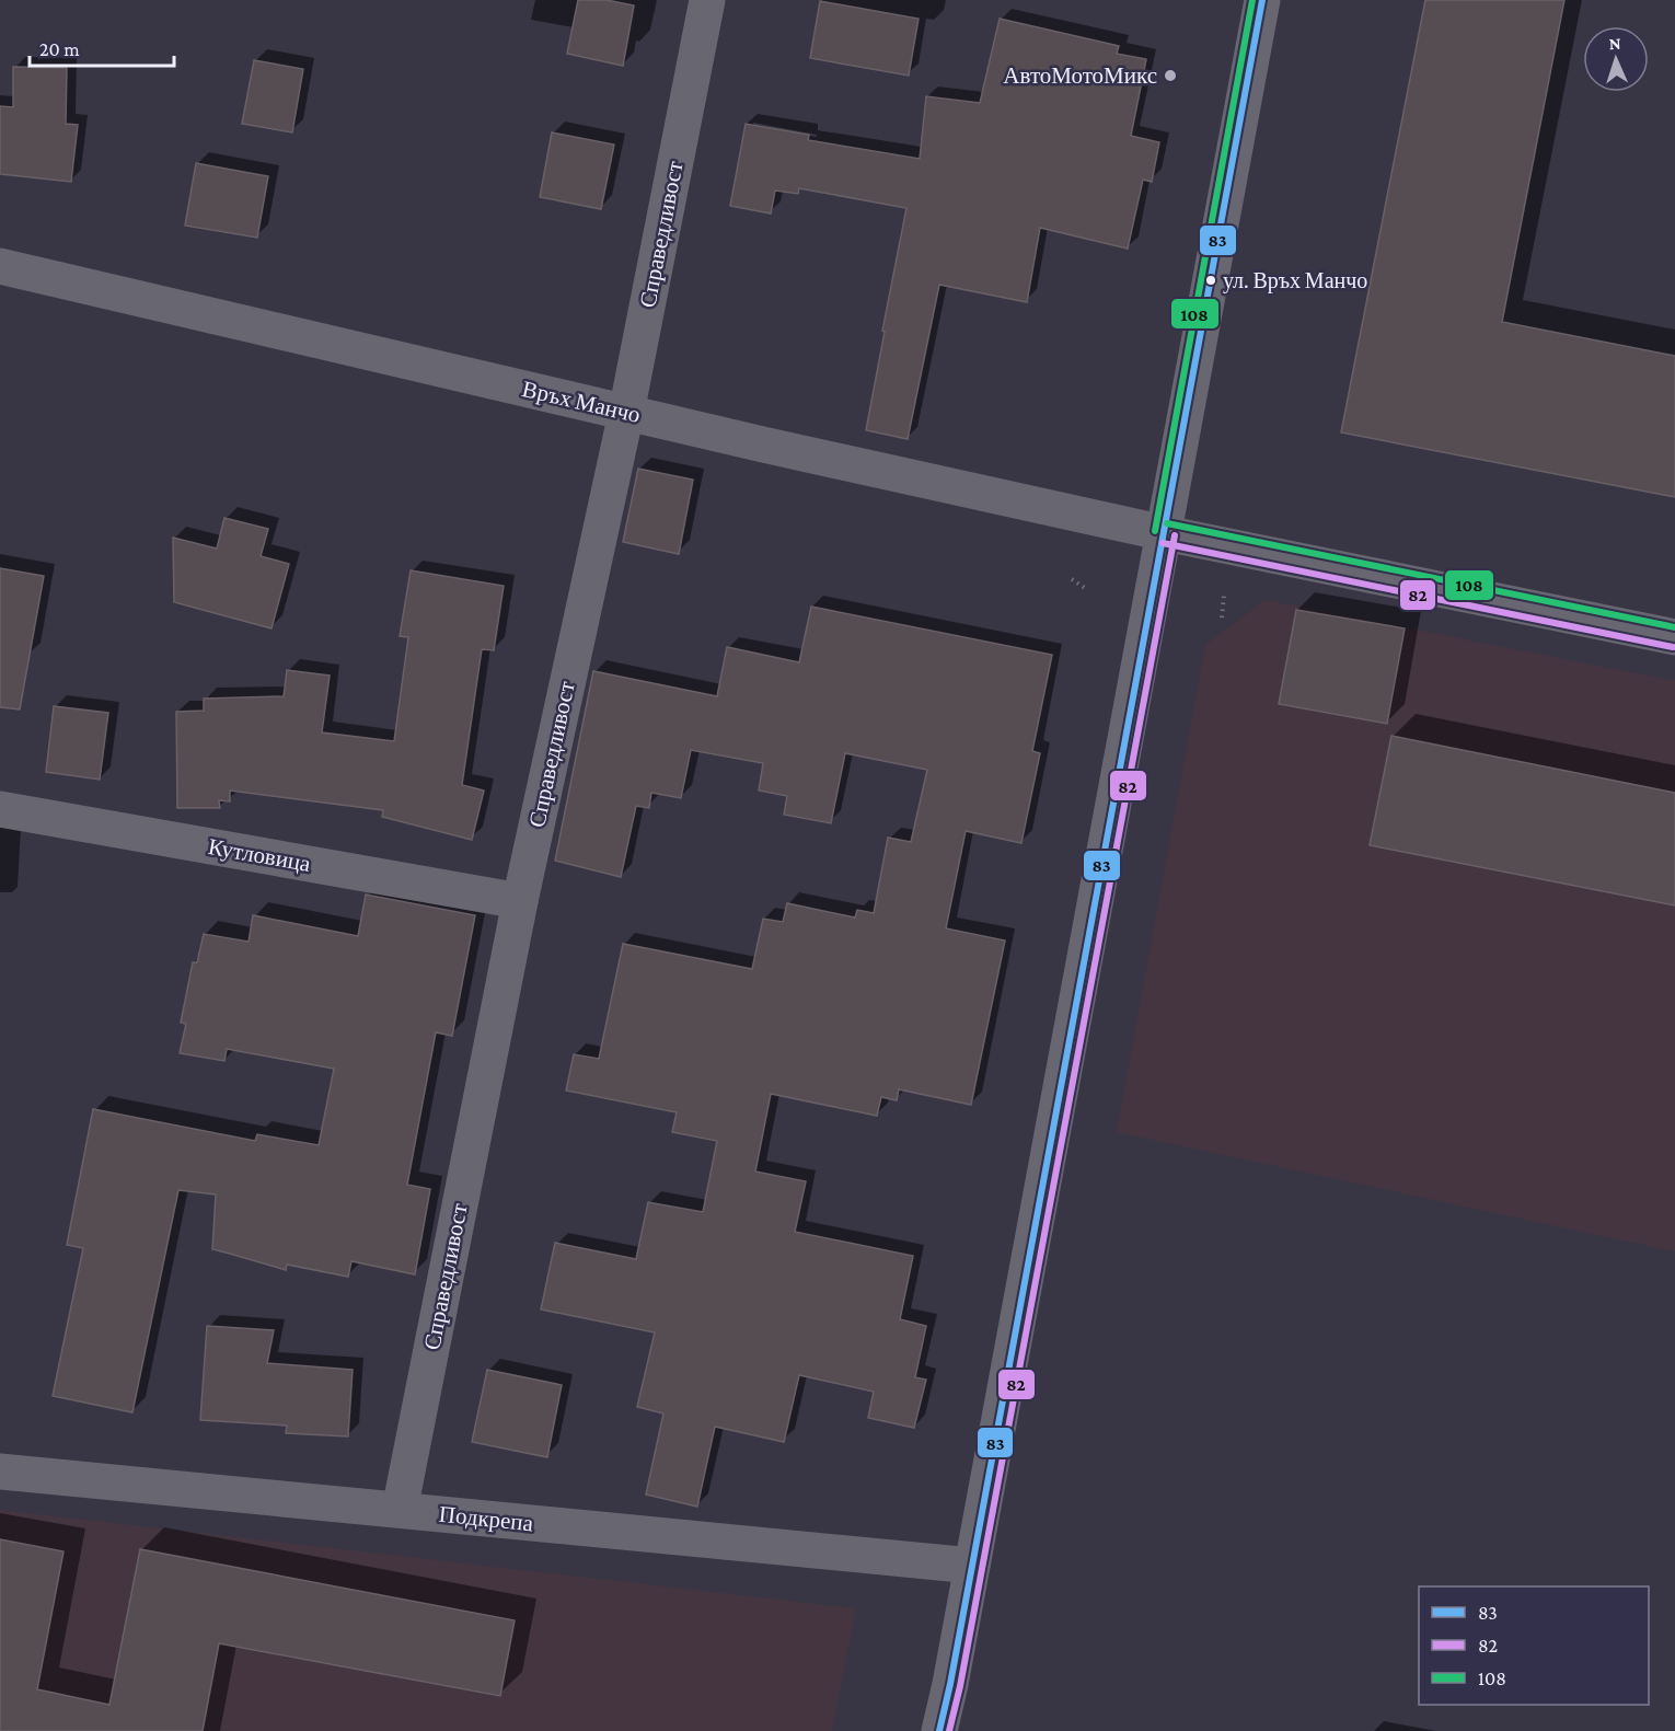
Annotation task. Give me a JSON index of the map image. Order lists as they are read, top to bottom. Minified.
{"streets":{"street":["Справедливост","Връх Манчо","Кутловица","Подкрепа"]},"crossings":[["Справедливост","Връх Манчо"],["Справедливост","Кутловица"],["Справедливост","Подкрепа"]],"places":["АвтоМотоМикс","ул. Връх Манчо"],"lines":["transit line 83","transit line 108","transit line 82"],"legend":["83","82","108"],"scale_bar":"20 m","north":"top"}
